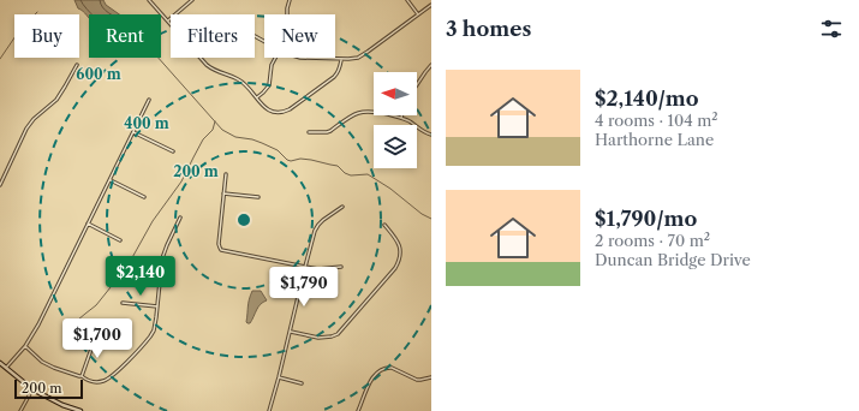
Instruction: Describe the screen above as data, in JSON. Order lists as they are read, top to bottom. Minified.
{"scale_bar":"200 m","north":"left","page":{"heading":"3 homes","chip":["Buy","Rent","Filters","New"],"list":[{"name":"$2,140/mo","note":"4 rooms · 104 m² · Harthorne Lane"},{"name":"$1,790/mo","note":"2 rooms · 70 m² · Duncan Bridge Drive"}],"price":["$2,140","$1,790","$1,700"],"scale":"200 m"},"rings":["600 m","400 m","200 m"]}
